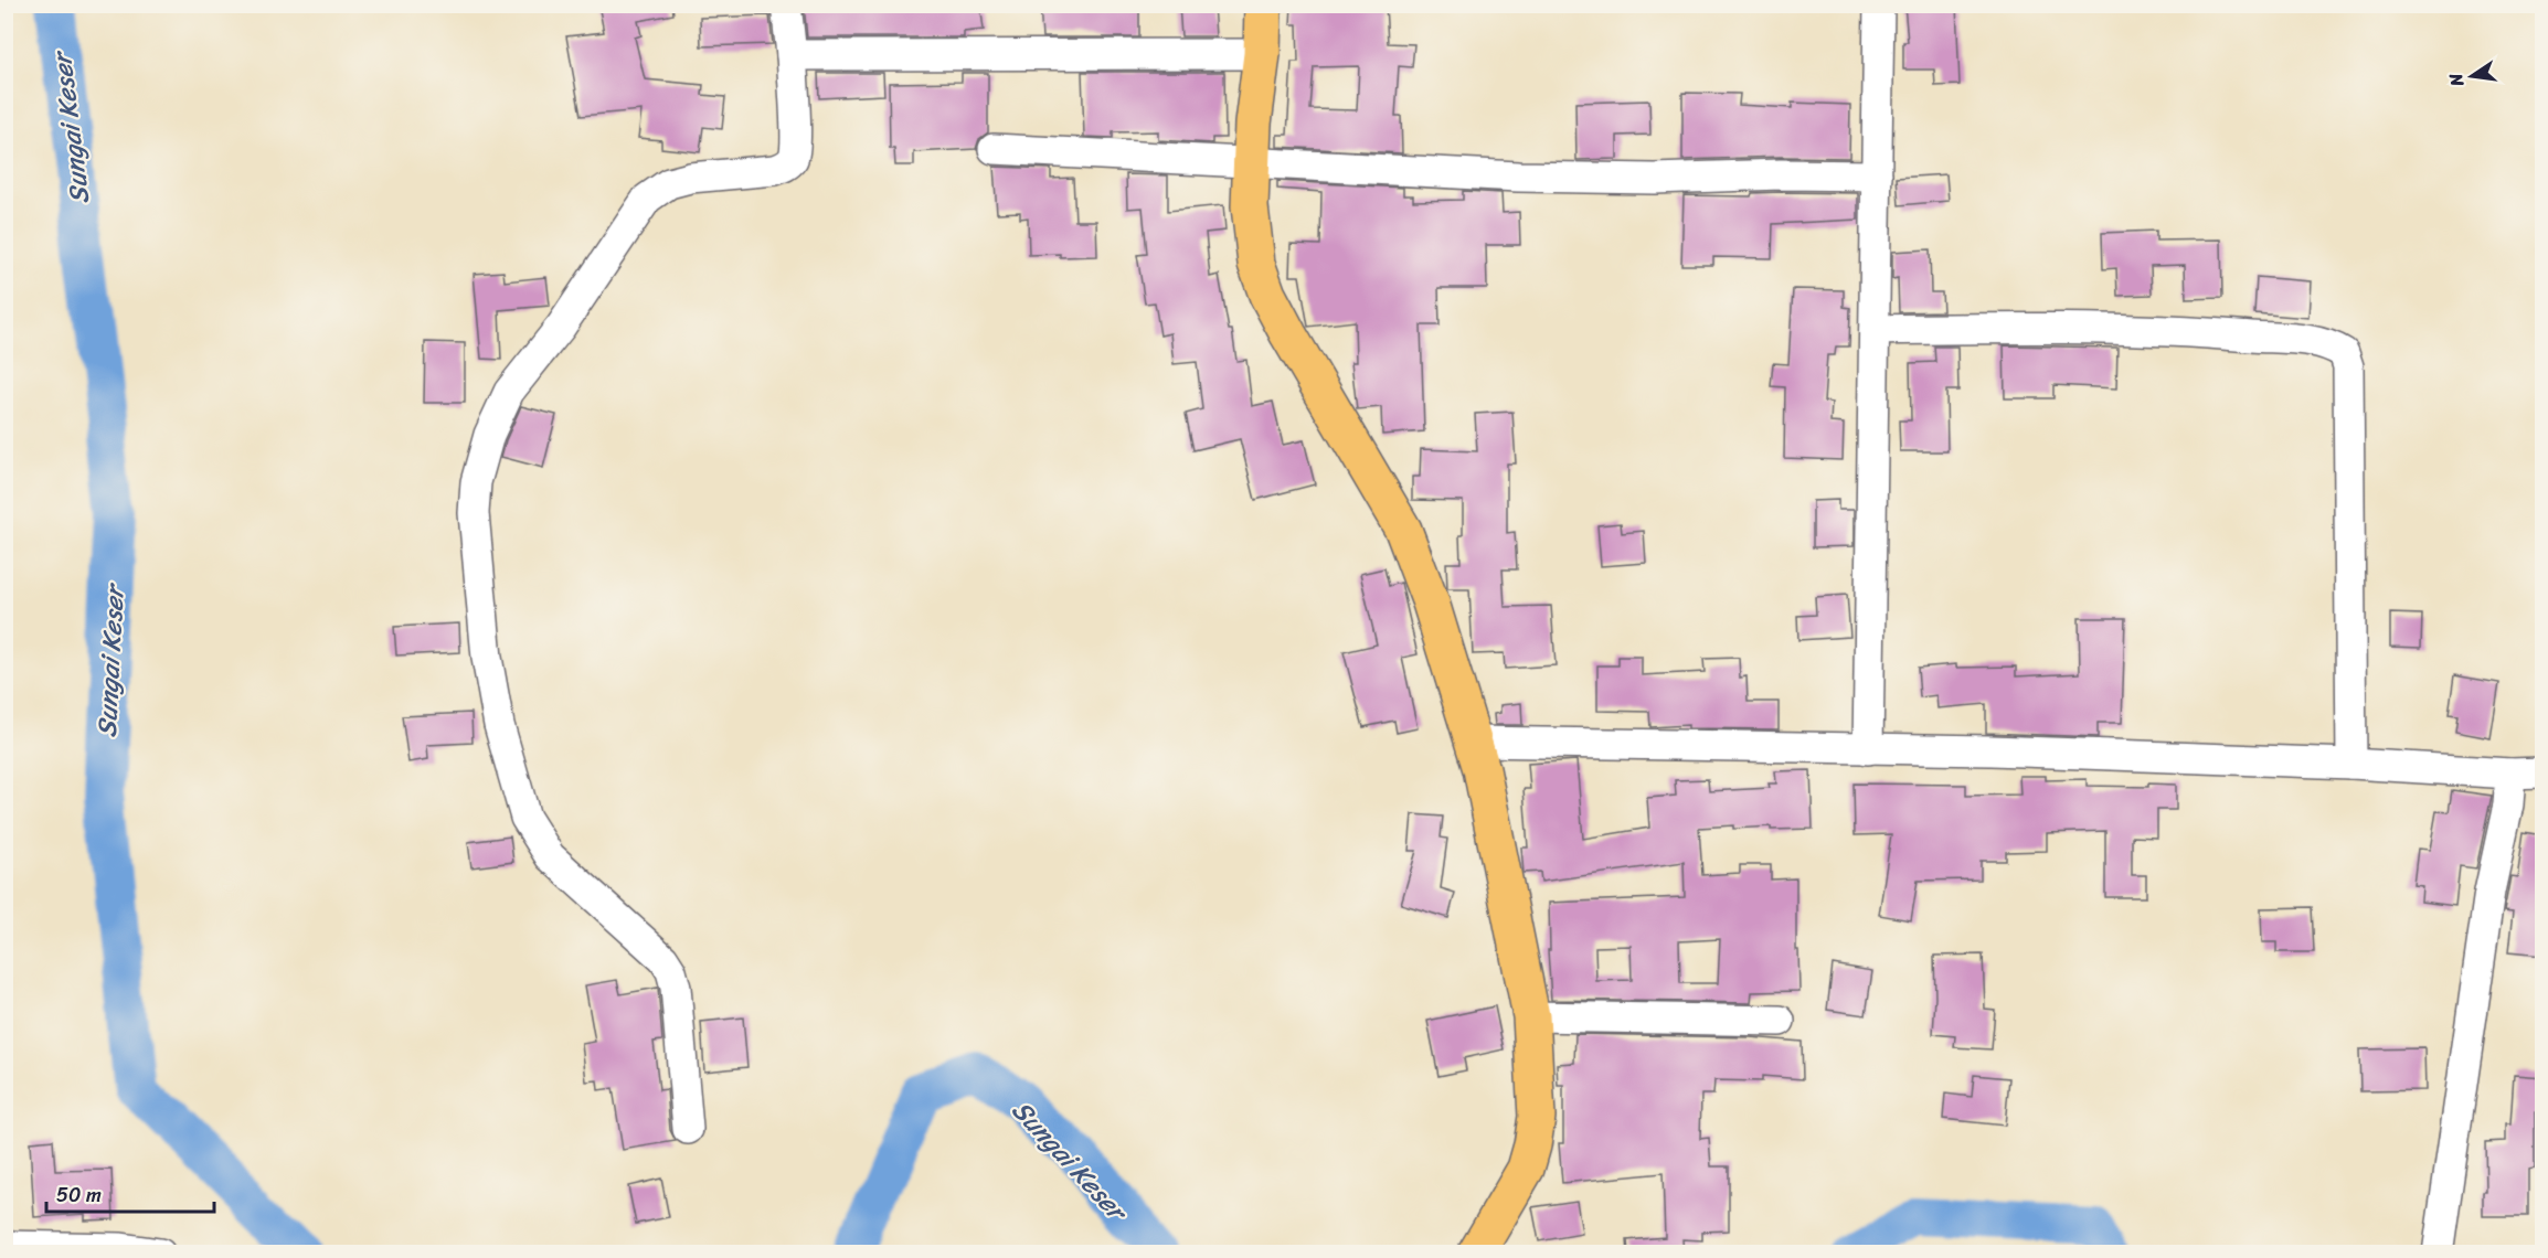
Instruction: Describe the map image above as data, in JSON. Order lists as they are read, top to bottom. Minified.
{"water":["Sungai Keser"],"scale_bar":"50 m","north":"left"}
